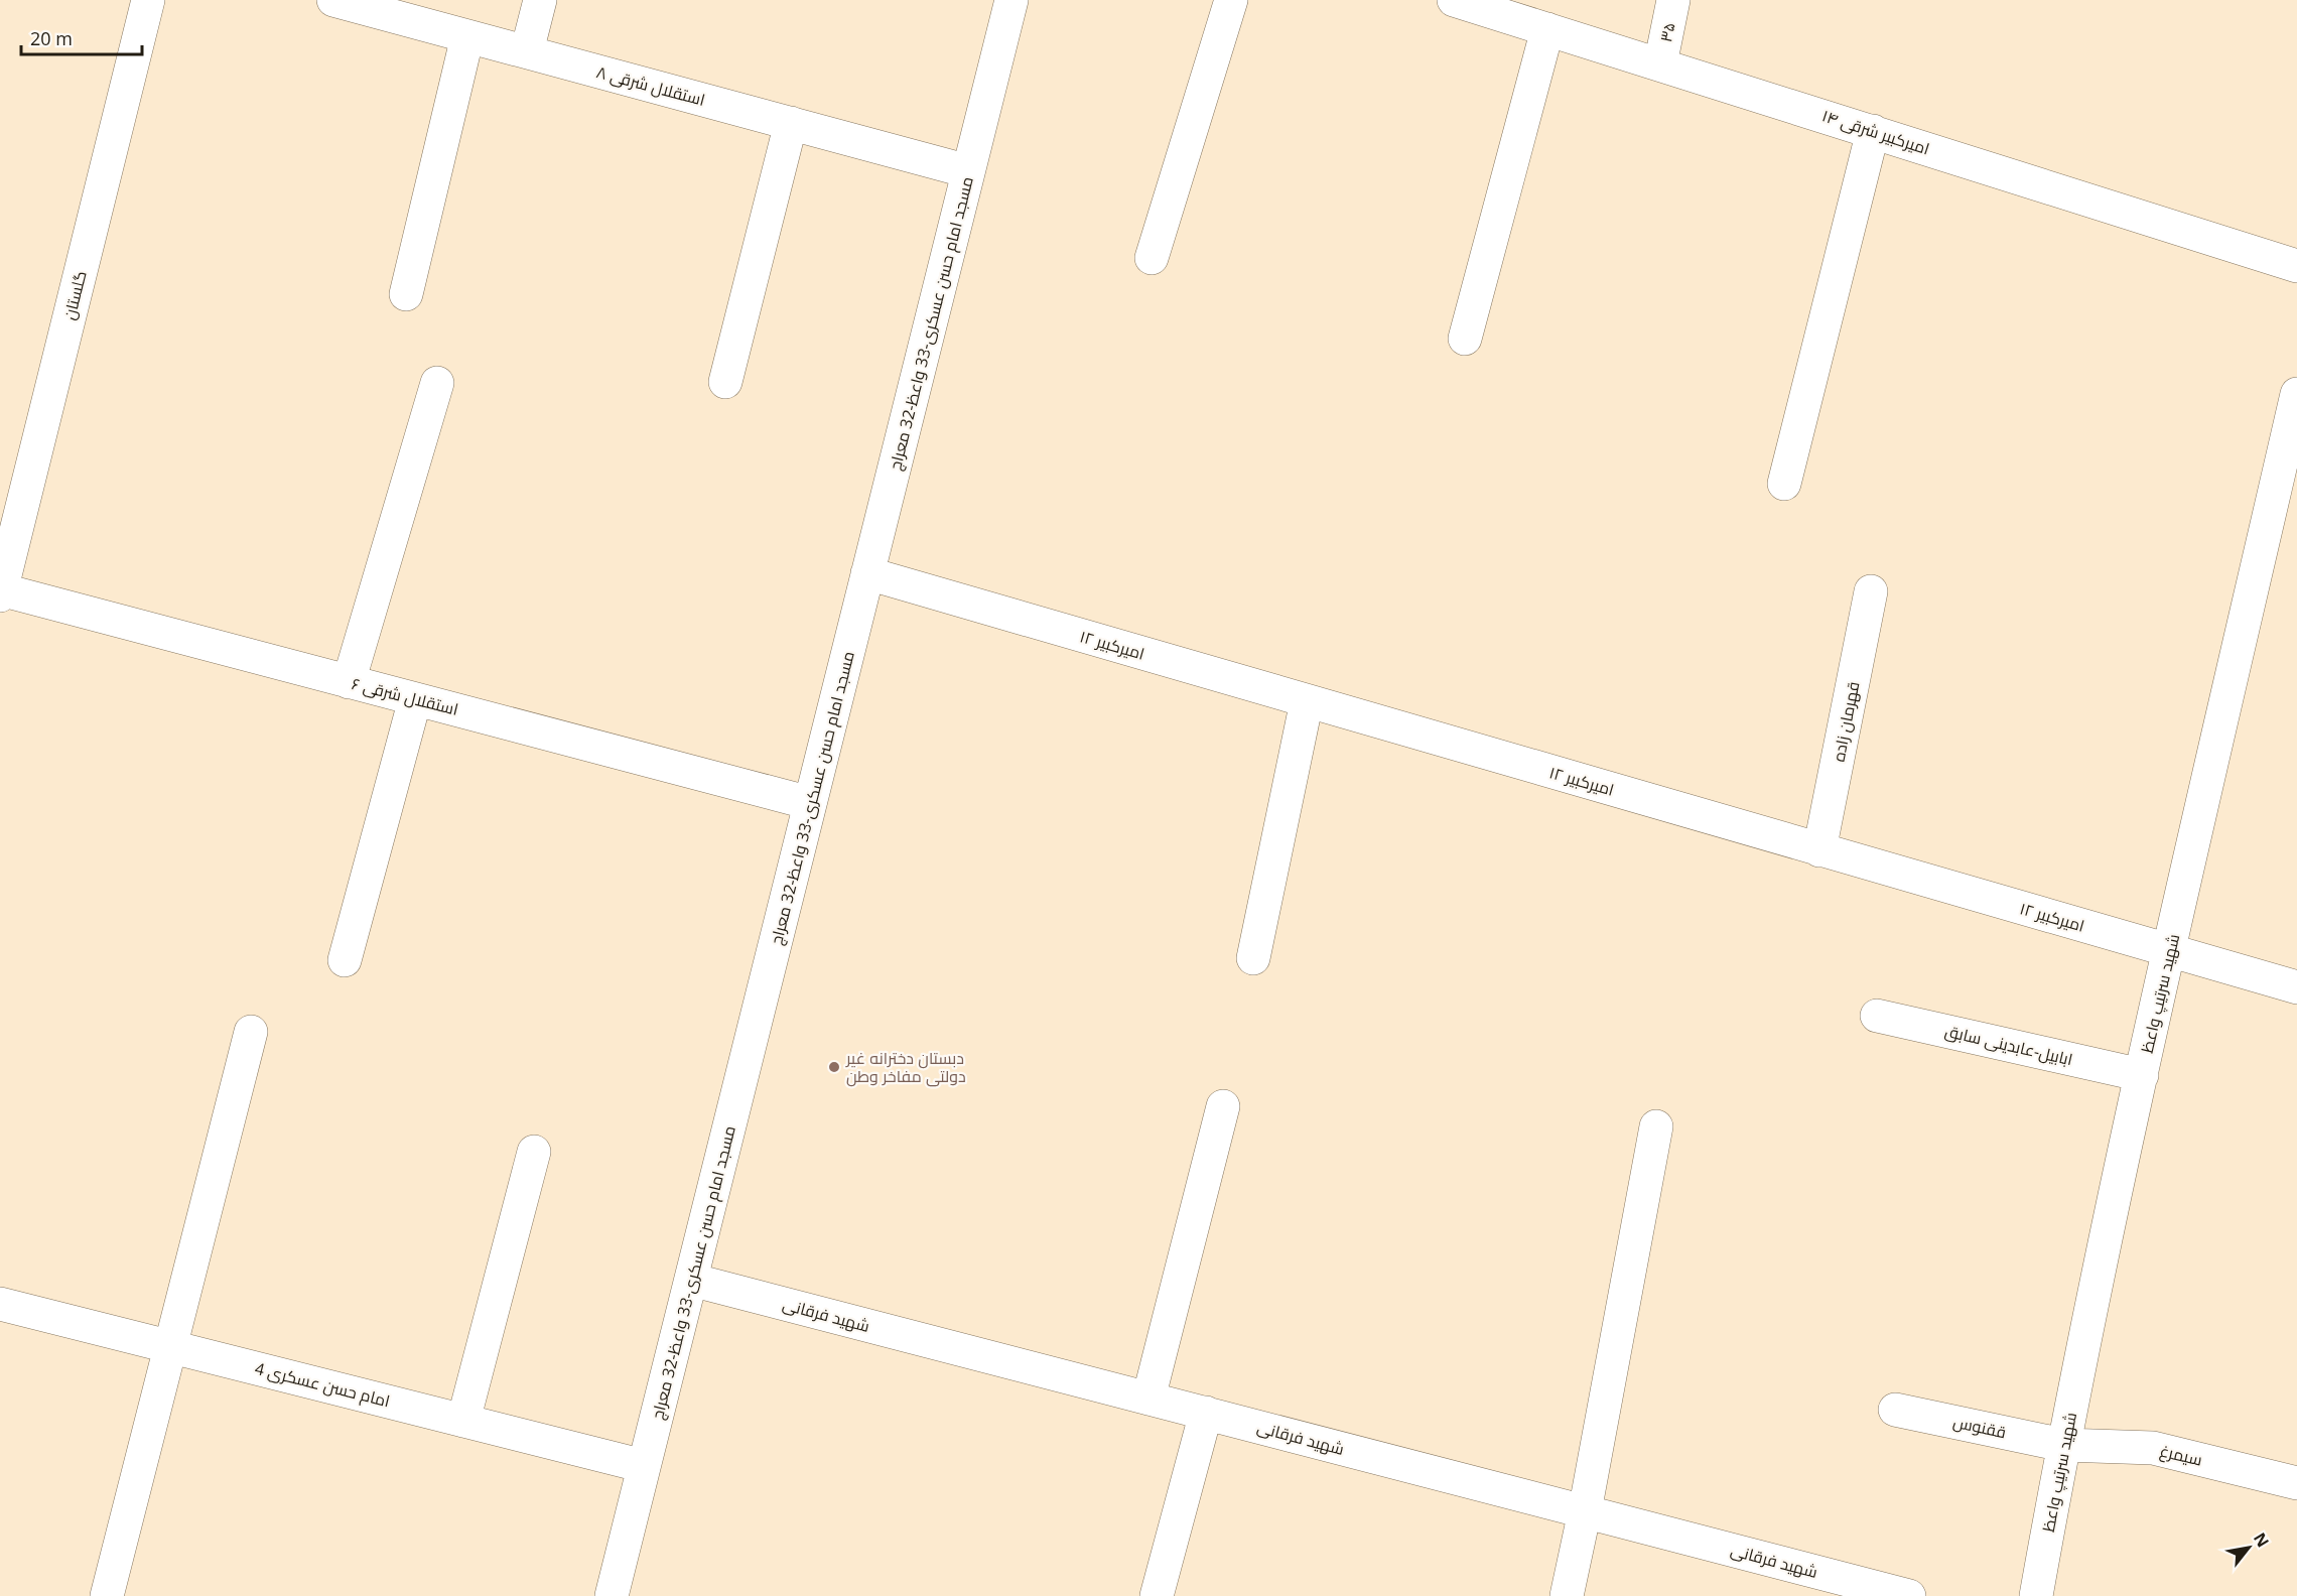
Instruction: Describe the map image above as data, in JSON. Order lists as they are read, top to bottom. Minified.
{"streets":{"street":["۳۵","استقلال شرقی ۸","۱۴ امیرکبیر شرقی","گلستان","مسجد امام حسن عسکری-33 واعظ-32 معراج","امیرکبیر ۱۲","استقلال شرقی ۶","قهرمان زاده","شهید سرتیپ واعظ","ابابیل-عابدینی سابق","شهید فرقانی","امام حسن عسکری 4","ققنوس","سیمرغ"]},"crossings":[["۳۵","۱۴ امیرکبیر شرقی"],["استقلال شرقی ۸","مسجد امام حسن عسکری-33 واعظ-32 معراج"],["گلستان","استقلال شرقی ۶"],["مسجد امام حسن عسکری-33 واعظ-32 معراج","امیرکبیر ۱۲"],["مسجد امام حسن عسکری-33 واعظ-32 معراج","استقلال شرقی ۶"],["مسجد امام حسن عسکری-33 واعظ-32 معراج","شهید فرقانی"],["مسجد امام حسن عسکری-33 واعظ-32 معراج","امام حسن عسکری 4"],["امیرکبیر ۱۲","قهرمان زاده"],["امیرکبیر ۱۲","شهید سرتیپ واعظ"],["شهید سرتیپ واعظ","ابابیل-عابدینی سابق"],["شهید سرتیپ واعظ","ققنوس"],["شهید سرتیپ واعظ","سیمرغ"],["ققنوس","سیمرغ"]],"places":["دبستان دخترانه غیر دولتی مفاخر وطن"],"scale_bar":"20 m","north":"top right"}
